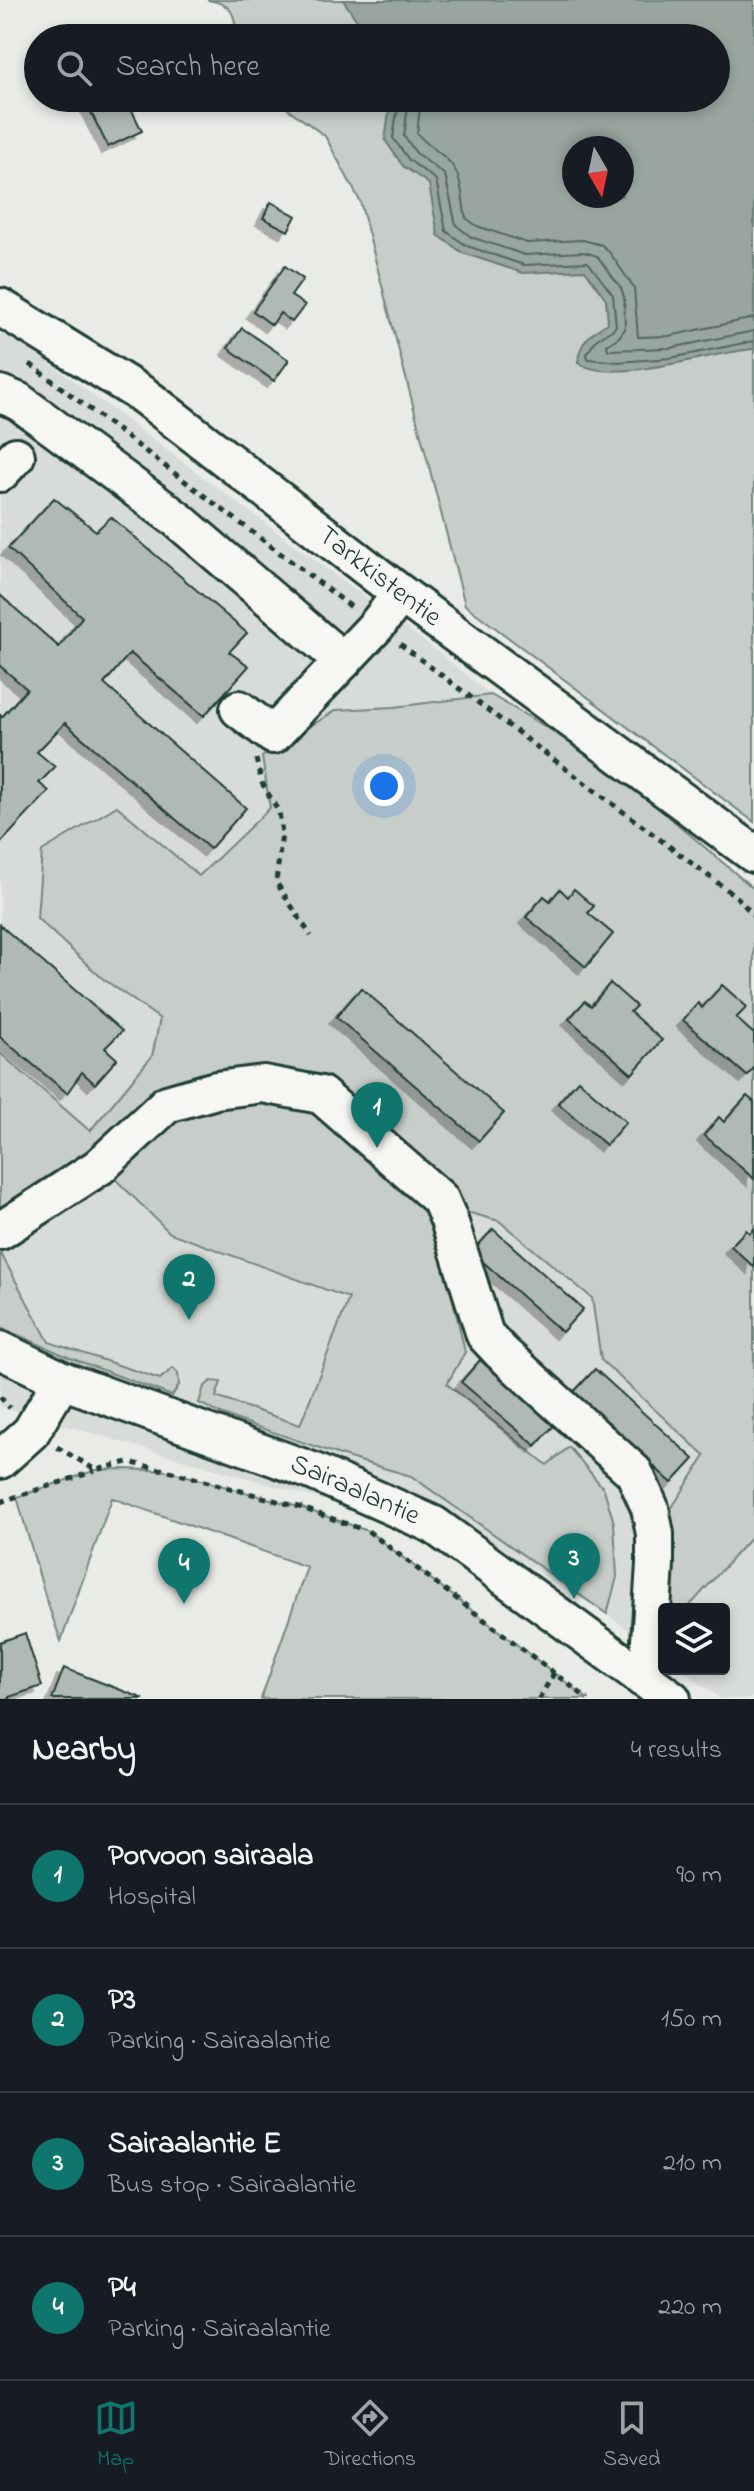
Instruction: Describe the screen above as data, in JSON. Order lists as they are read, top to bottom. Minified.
{"streets":{"street":["Tarkkistentie","Sairaalantie"]},"north":"bottom","page":{"search":"Search here","pins":["1","2","3","4"],"heading":["Nearby","4 results"],"list":[{"mark":"1","name":"Porvoon sairaala","note":"Hospital","value":"90 m"},{"mark":"2","name":"P3","note":"Parking · Sairaalantie","value":"150 m"},{"mark":"3","name":"Sairaalantie E","note":"Bus stop · Sairaalantie","value":"210 m"},{"mark":"4","name":"P4","note":"Parking · Sairaalantie","value":"220 m"}],"nav":["Map","Directions","Saved"]}}
